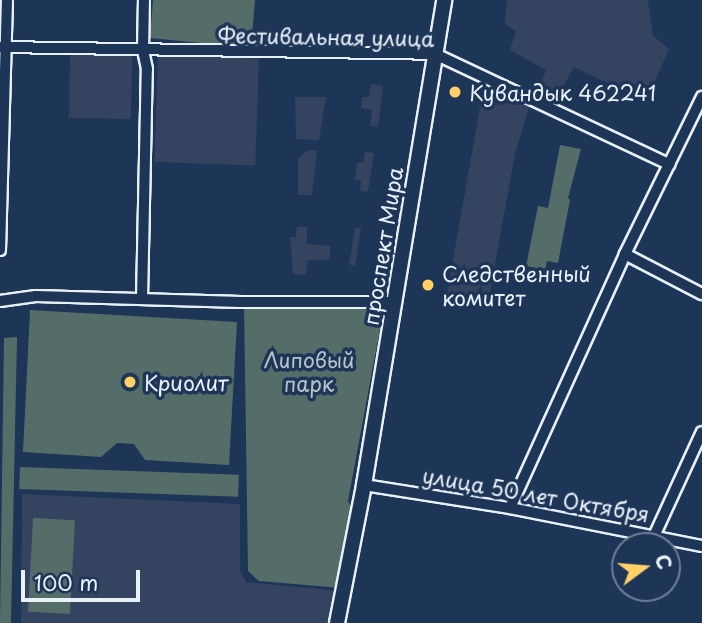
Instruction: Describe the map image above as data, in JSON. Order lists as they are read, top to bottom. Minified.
{"streets":{"main road":["проспект Мира"],"street":["Фестивальная улица","улица 50 лет Октября"]},"crossings":[["Фестивальная улица","проспект Мира"],["проспект Мира","улица 50 лет Октября"]],"parks":["Липовый парк"],"places":["Кувандык 462241","Следственный комитет","Криолит"],"scale_bar":"100 m","north":"right"}
